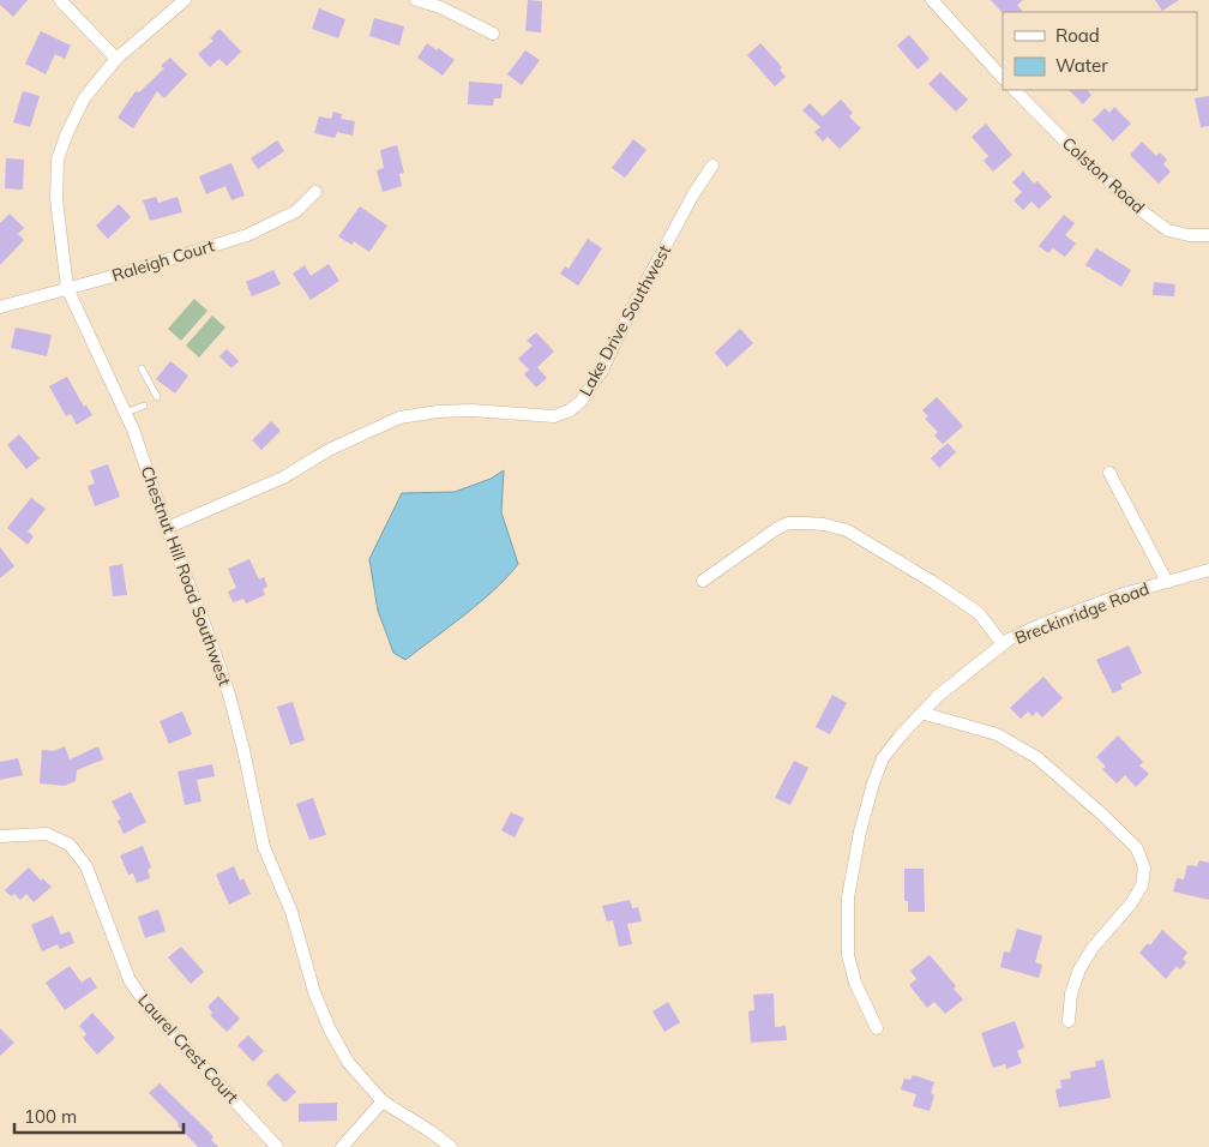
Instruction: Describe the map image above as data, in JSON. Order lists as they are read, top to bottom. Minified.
{"streets":{"street":["Colston Road","Raleigh Court","Lake Drive Southwest","Chestnut Hill Road Southwest","Breckinridge Road","Laurel Crest Court"]},"crossings":[["Raleigh Court","Chestnut Hill Road Southwest"],["Lake Drive Southwest","Chestnut Hill Road Southwest"]],"legend":["Road","Water"],"scale_bar":"100 m"}
